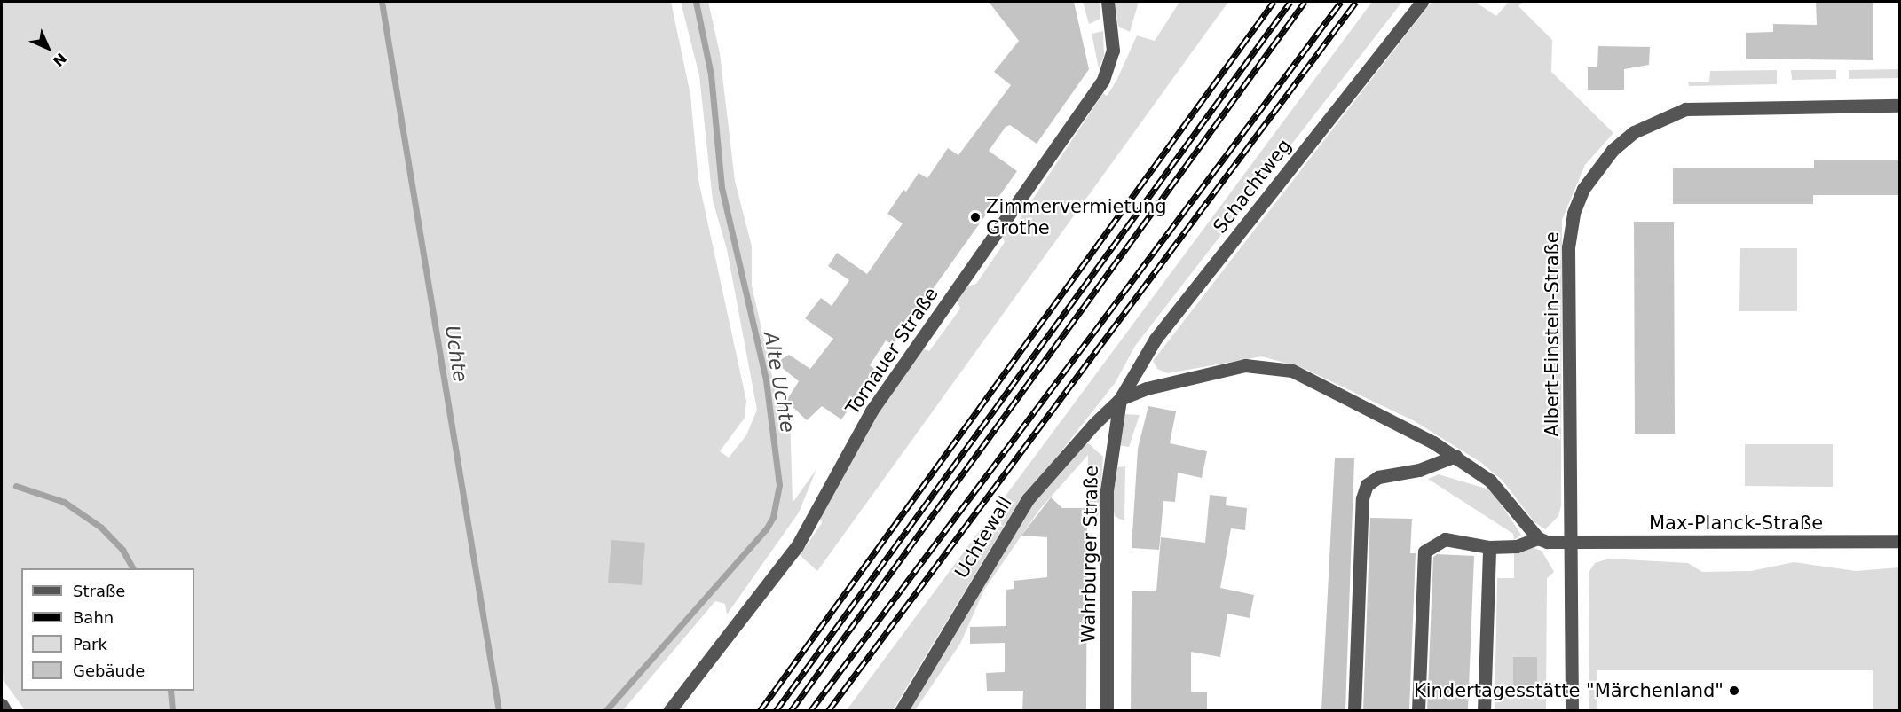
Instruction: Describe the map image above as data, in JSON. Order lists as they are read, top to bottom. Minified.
{"streets":{"street":["Schachtweg","Albert-Einstein-Straße","Tornauer Straße","Max-Planck-Straße","Uchtewall","Wahrburger Straße"]},"crossings":[["Schachtweg","Uchtewall"],["Schachtweg","Wahrburger Straße"],["Albert-Einstein-Straße","Max-Planck-Straße"],["Uchtewall","Wahrburger Straße"]],"water":["Uchte","Alte Uchte"],"places":["Zimmervermietung Grothe","Kindertagesstätte \"Märchenland\""],"legend":["Straße","Bahn","Park","Gebäude"],"north":"bottom right"}
